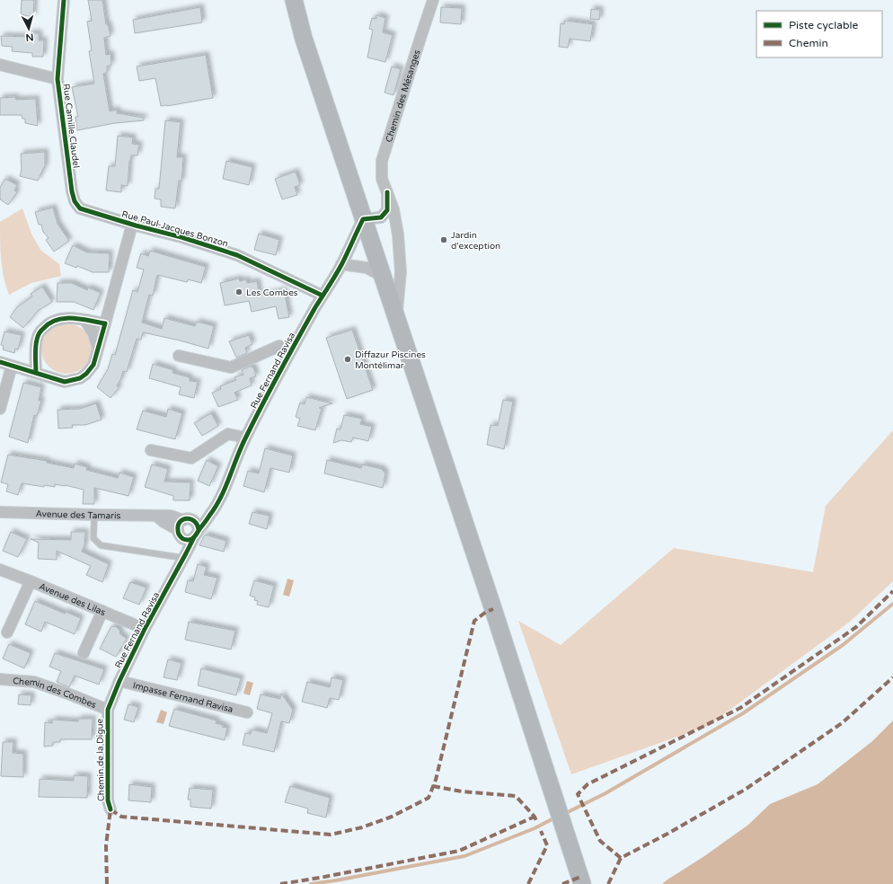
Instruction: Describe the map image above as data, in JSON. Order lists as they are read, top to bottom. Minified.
{"streets":{"street":["Chemin des Mésanges","Rue Camille Claudel","Rue Paul-Jacques Bonzon","Rue Fernand Ravisa","Avenue des Tamaris","Avenue des Lilas","Chemin des Combes","Impasse Fernand Ravisa","Chemin de la Digue"]},"crossings":[["Chemin des Mésanges","Rue Fernand Ravisa"],["Rue Camille Claudel","Rue Paul-Jacques Bonzon"],["Rue Paul-Jacques Bonzon","Rue Fernand Ravisa"],["Rue Fernand Ravisa","Avenue des Lilas"],["Rue Fernand Ravisa","Chemin des Combes"],["Rue Fernand Ravisa","Impasse Fernand Ravisa"],["Rue Fernand Ravisa","Chemin de la Digue"],["Chemin des Combes","Chemin de la Digue"]],"places":["Jardin d'exception","Les Combes","Diffazur Piscines Montélimar"],"legend":["Piste cyclable","Chemin"],"north":"bottom"}
